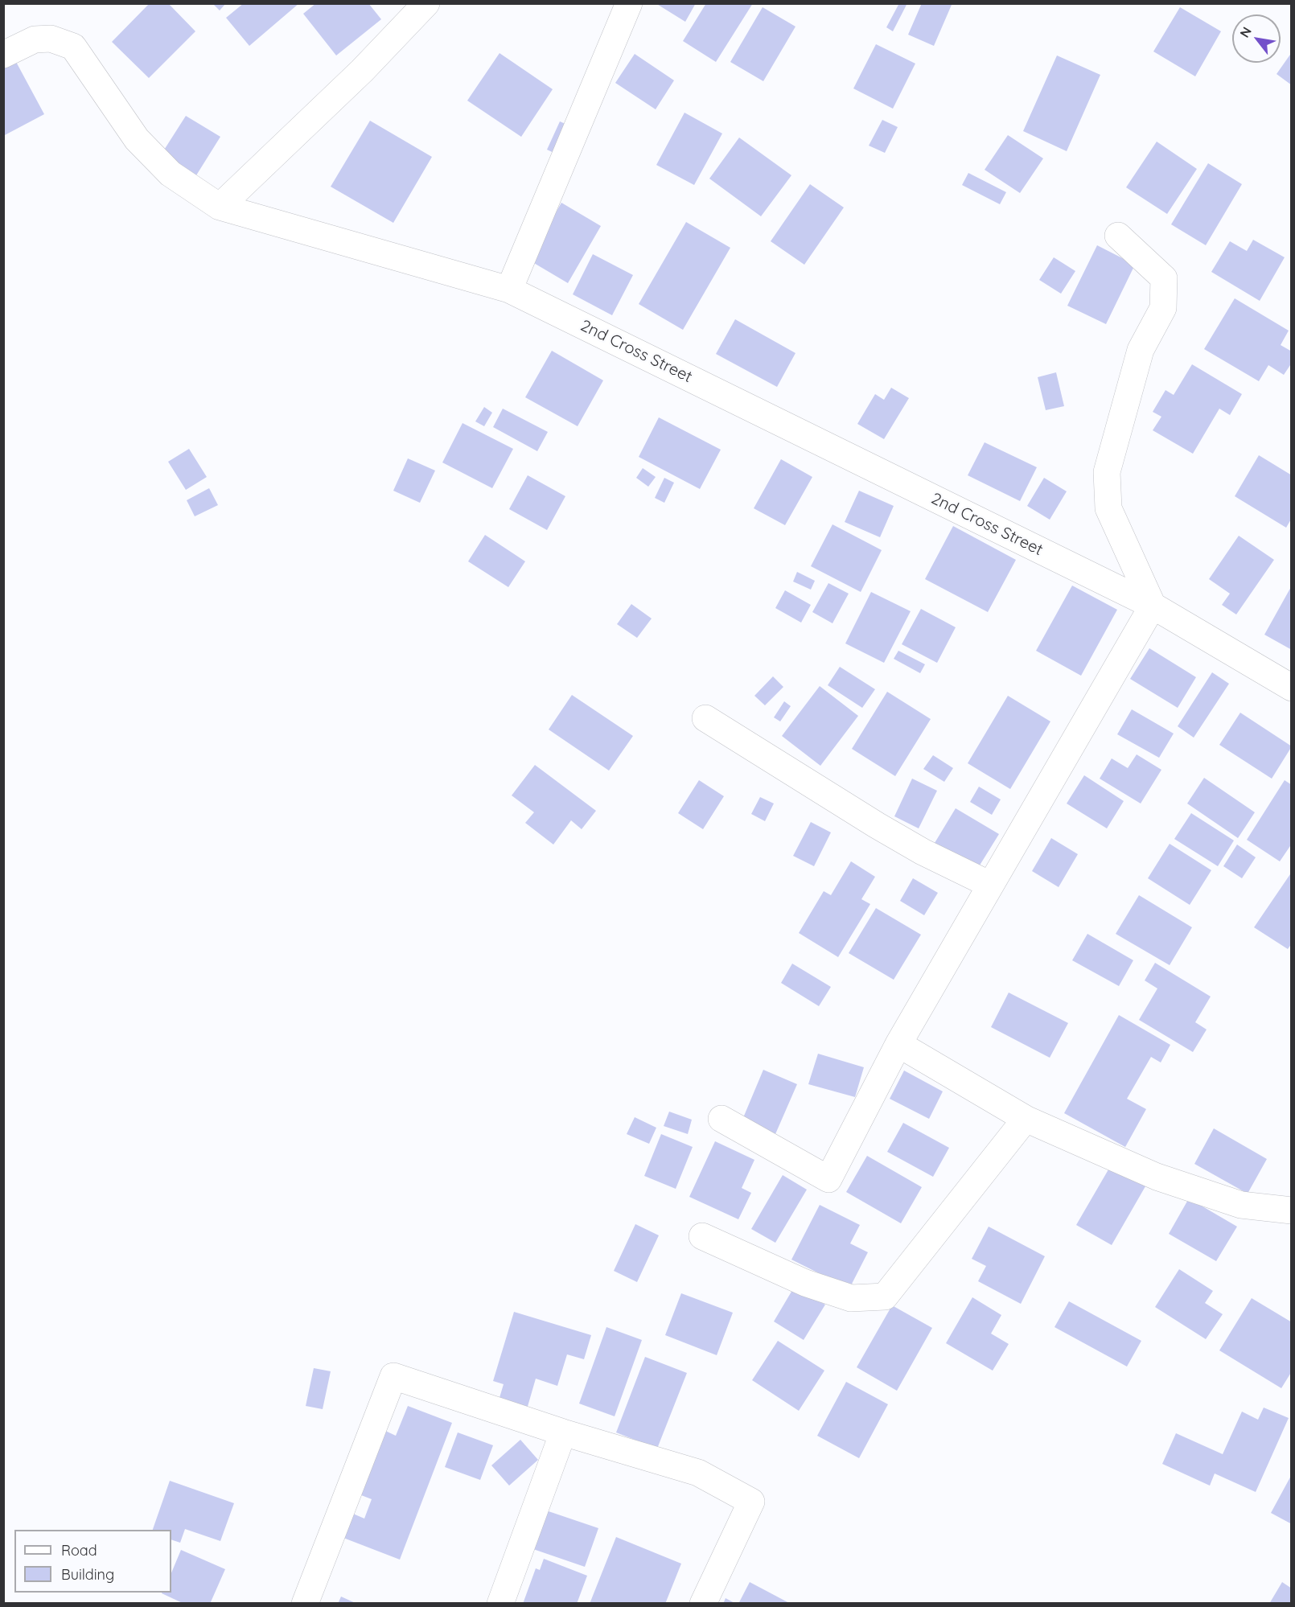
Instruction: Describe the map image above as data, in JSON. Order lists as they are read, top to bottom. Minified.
{"streets":{"street":["2nd Cross Street"]},"legend":["Road","Building"],"north":"top left"}
